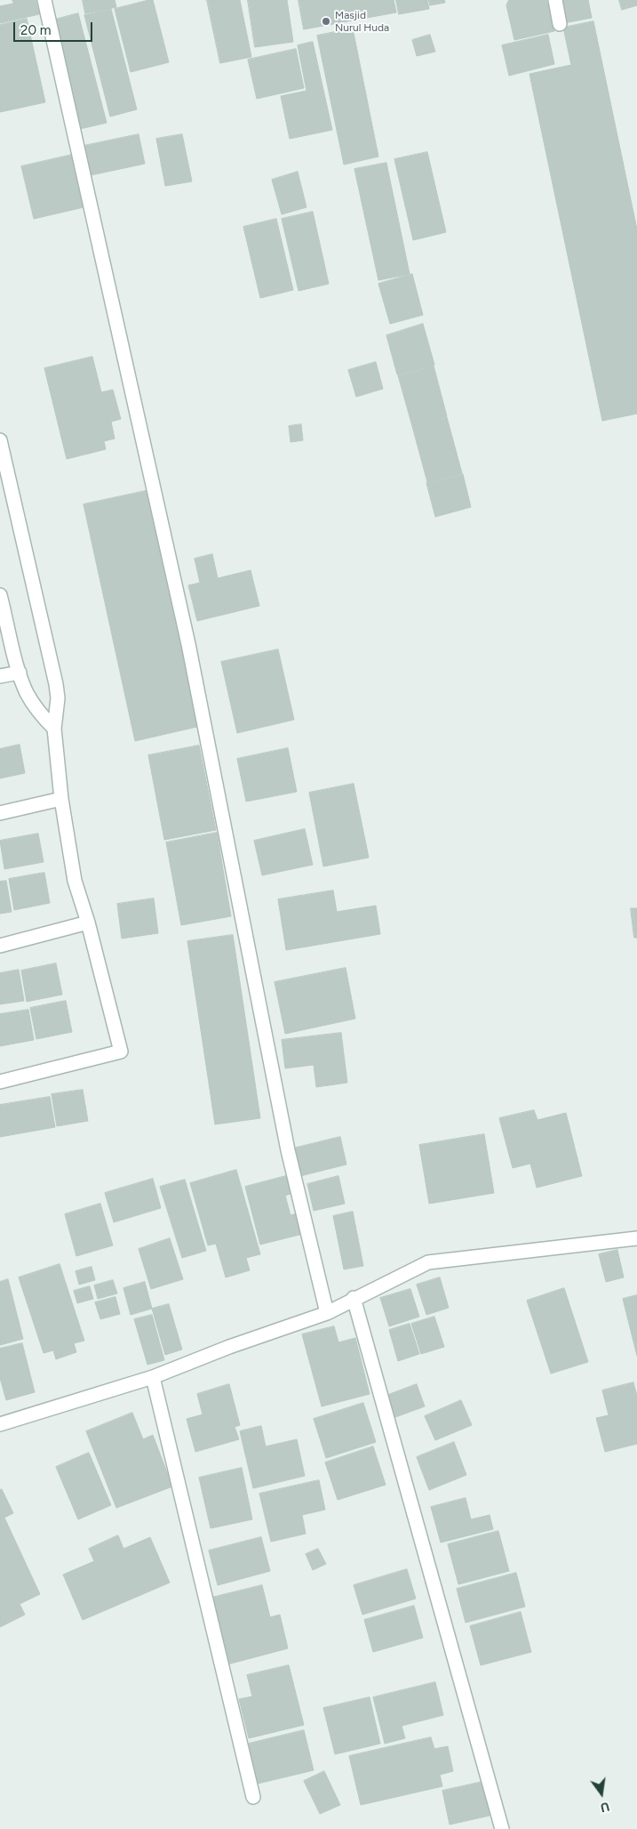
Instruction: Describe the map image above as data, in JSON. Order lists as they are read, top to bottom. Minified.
{"places":["Masjid Nurul Huda"],"scale_bar":"20 m","north":"bottom"}
